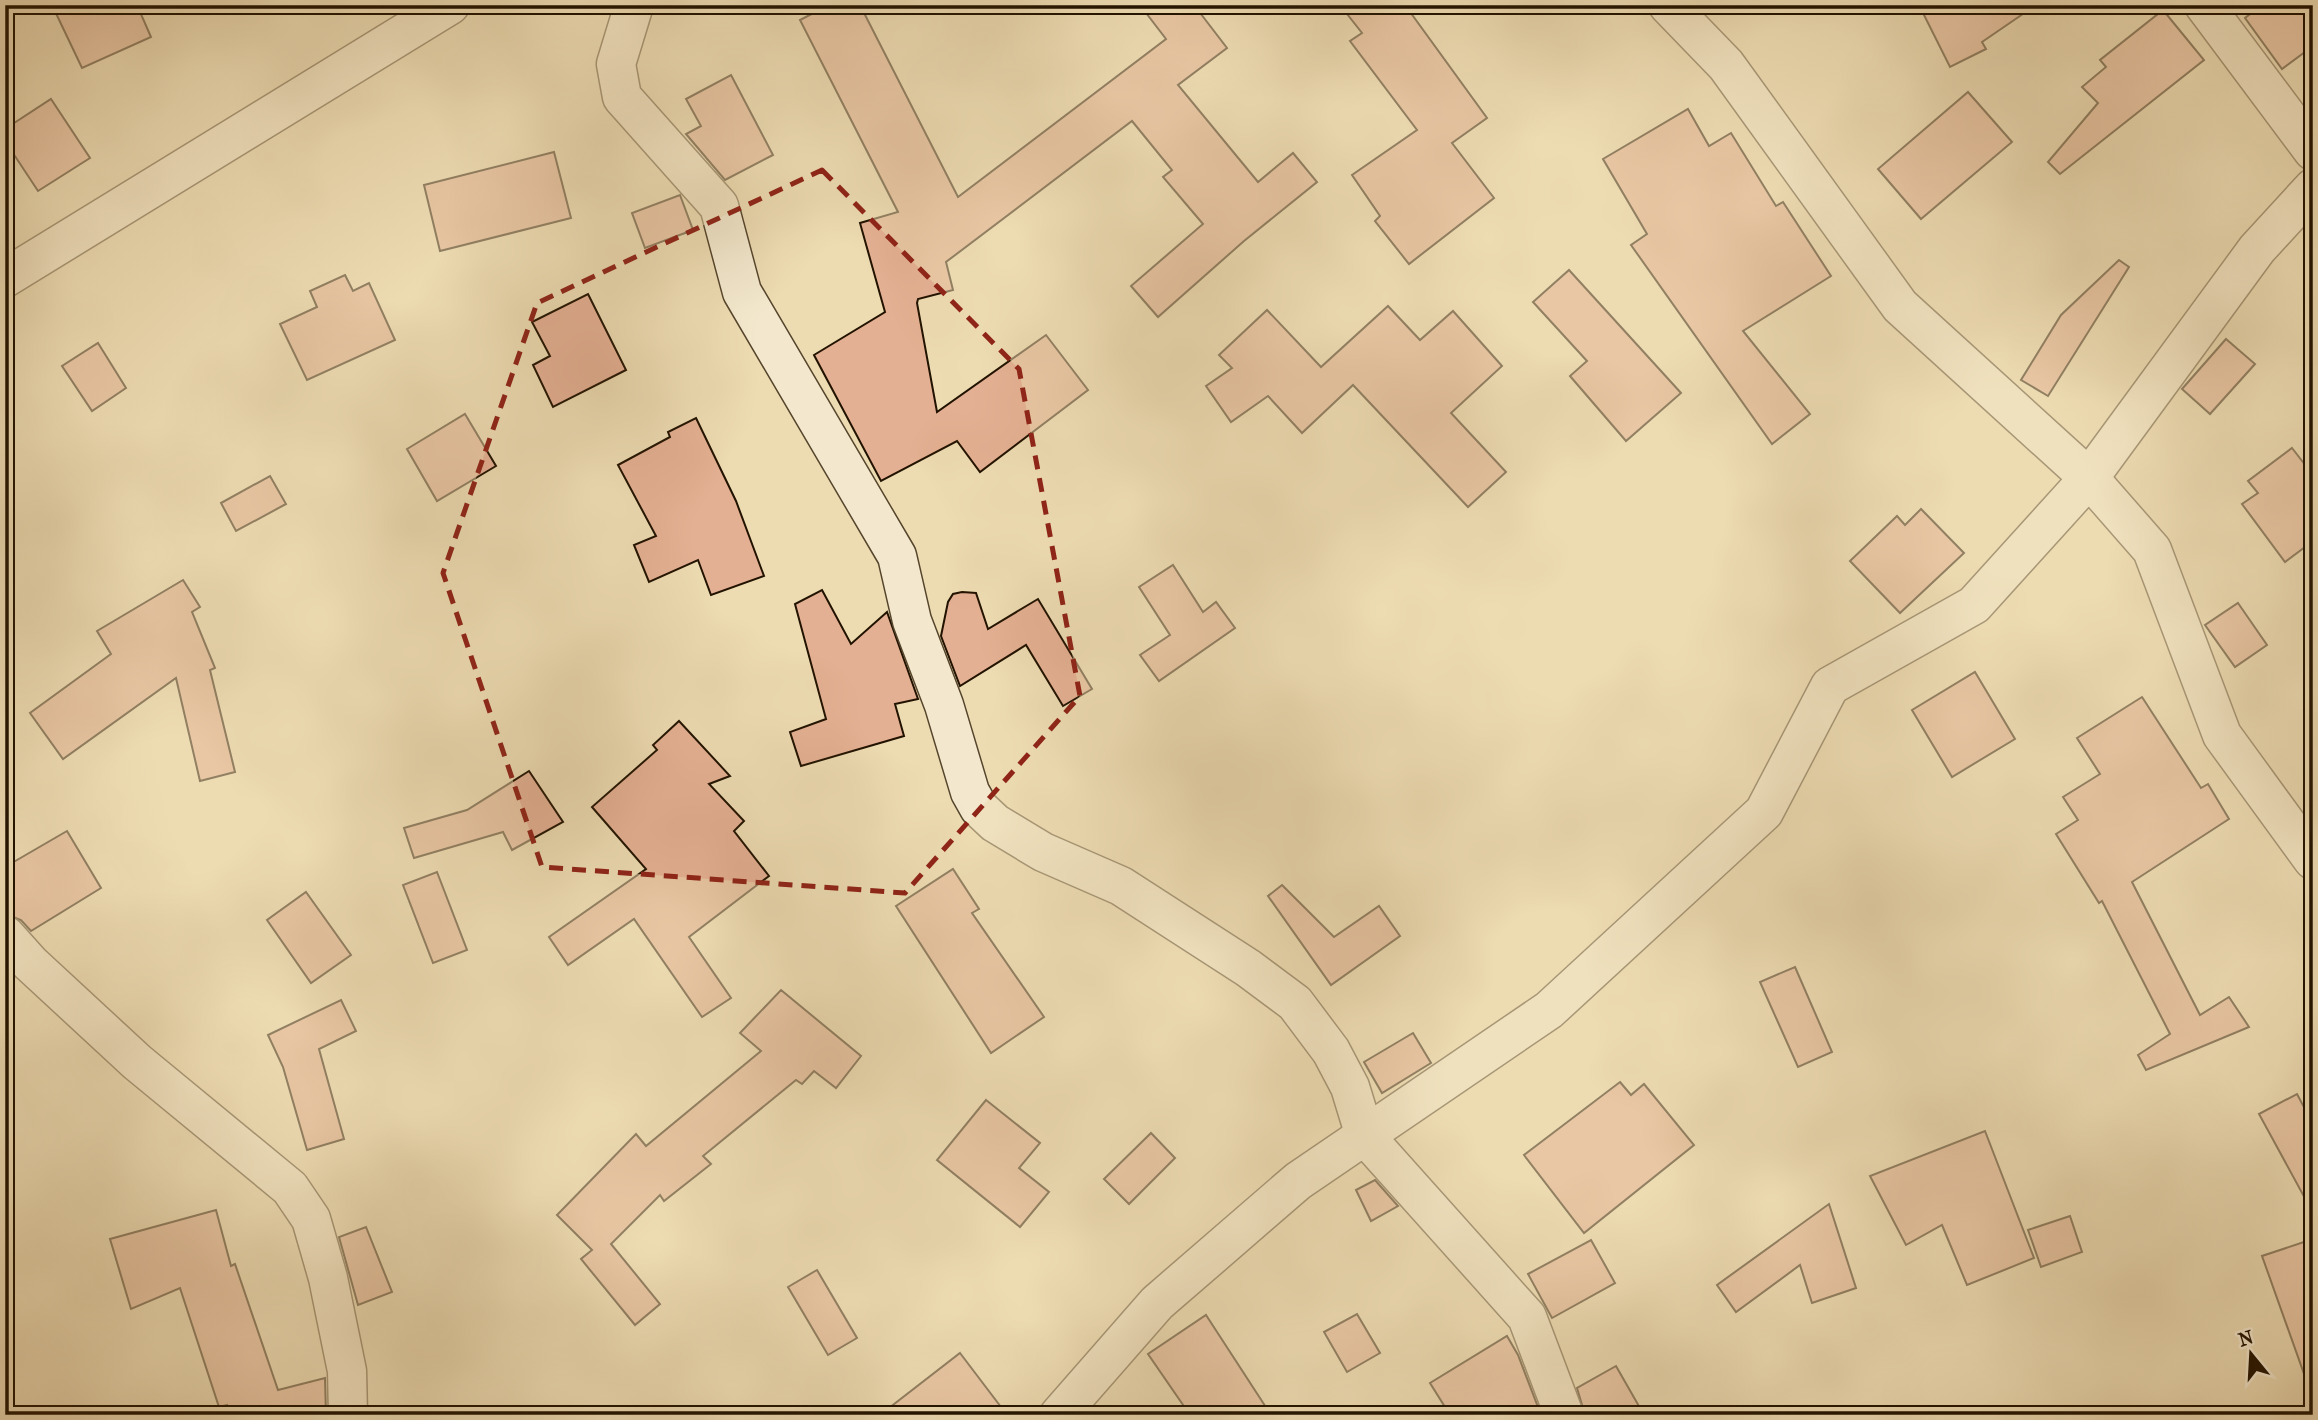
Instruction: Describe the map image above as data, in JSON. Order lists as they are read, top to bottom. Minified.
{"north":"top"}
